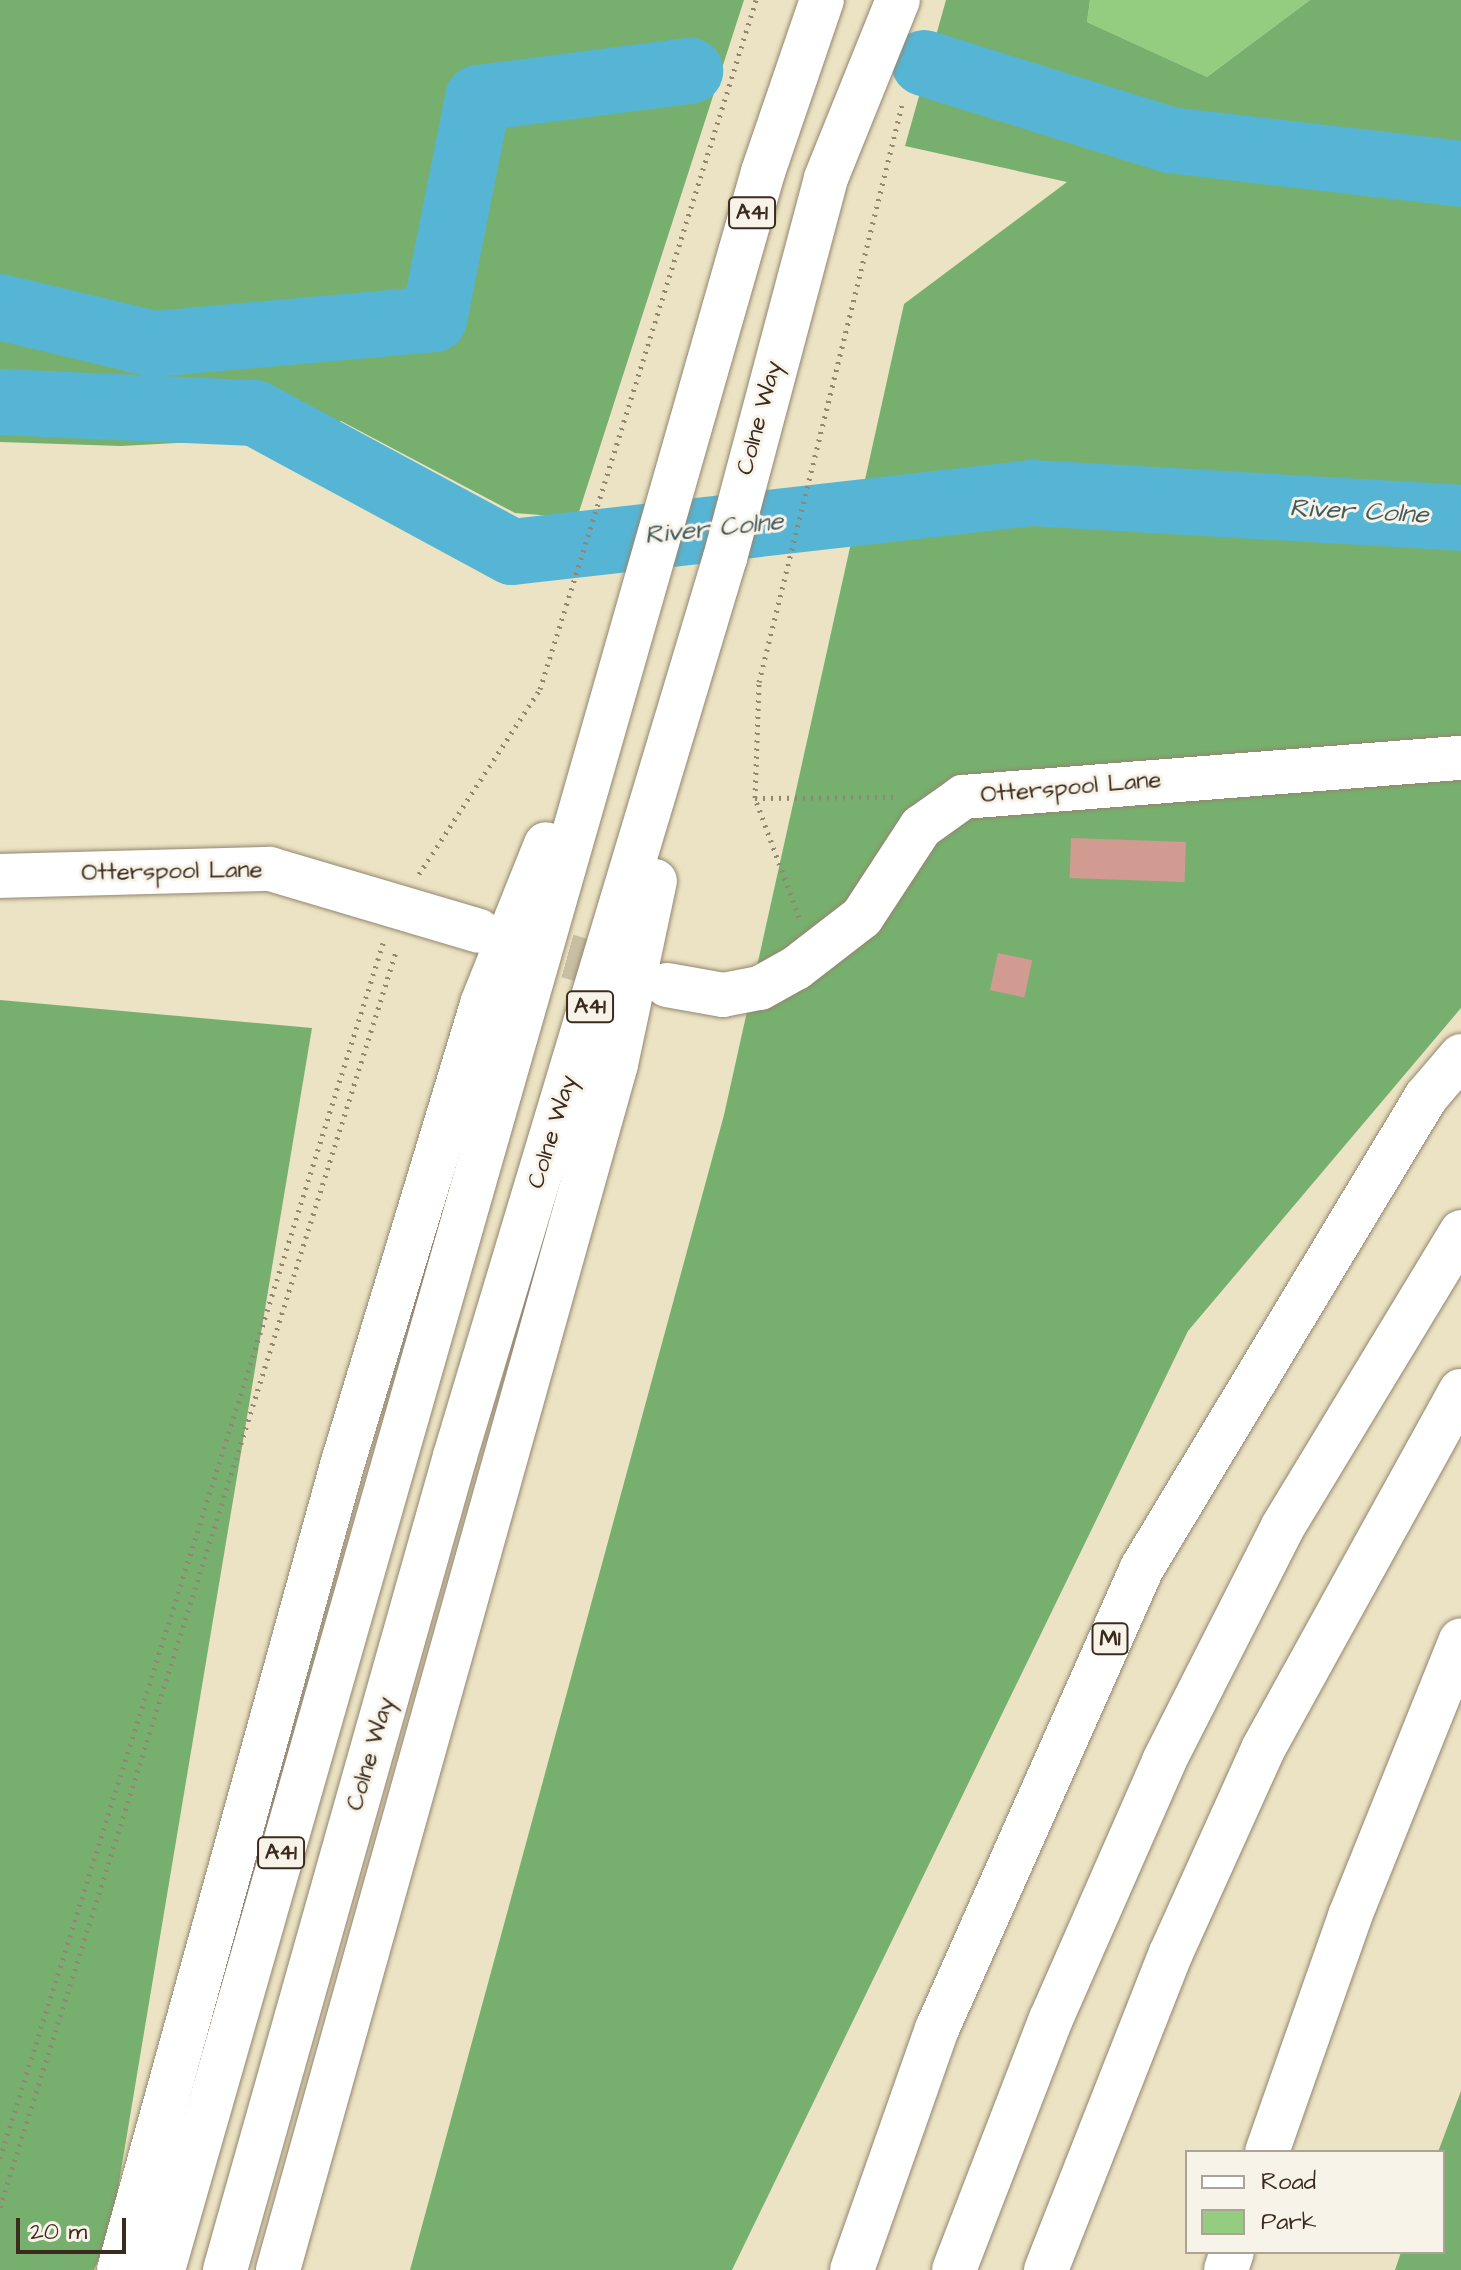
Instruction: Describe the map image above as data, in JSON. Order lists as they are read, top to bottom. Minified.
{"streets":{"main road":["A41","Colne Way","Otterspool Lane","M1"]},"water":["River Colne"],"legend":["Road","Park"],"scale_bar":"20 m"}
